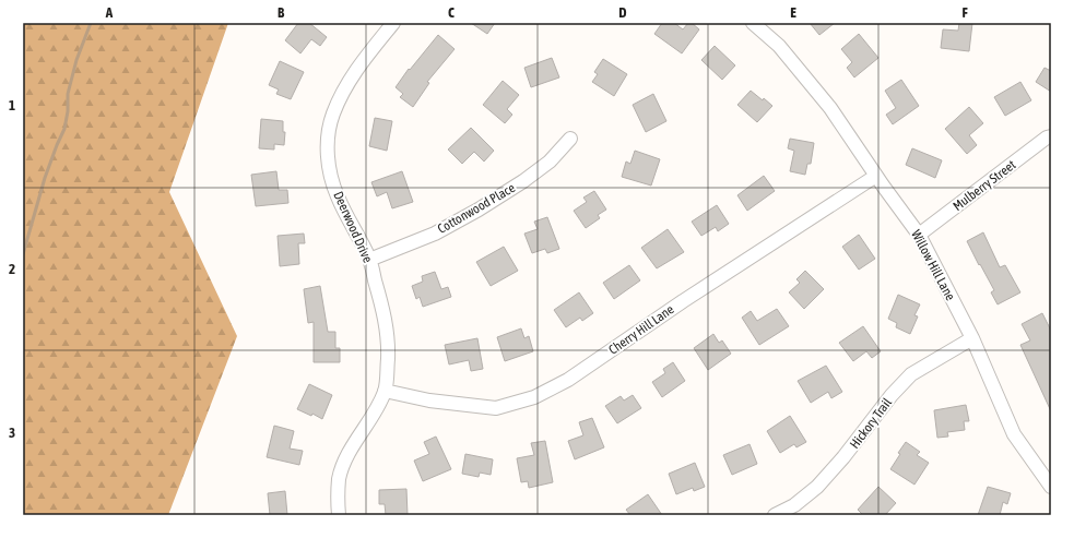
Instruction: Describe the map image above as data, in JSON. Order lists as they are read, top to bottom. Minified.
{"streets":{"street":["Mulberry Street","Cottonwood Place","Deerwood Drive","Willow Hill Lane","Cherry Hill Lane","Hickory Trail"]},"crossings":[["Mulberry Street","Willow Hill Lane"],["Cottonwood Place","Deerwood Drive"],["Deerwood Drive","Cherry Hill Lane"],["Willow Hill Lane","Cherry Hill Lane"],["Willow Hill Lane","Hickory Trail"]],"grid":{"columns":["A","B","C","D","E","F"],"rows":["1","2","3"]}}
